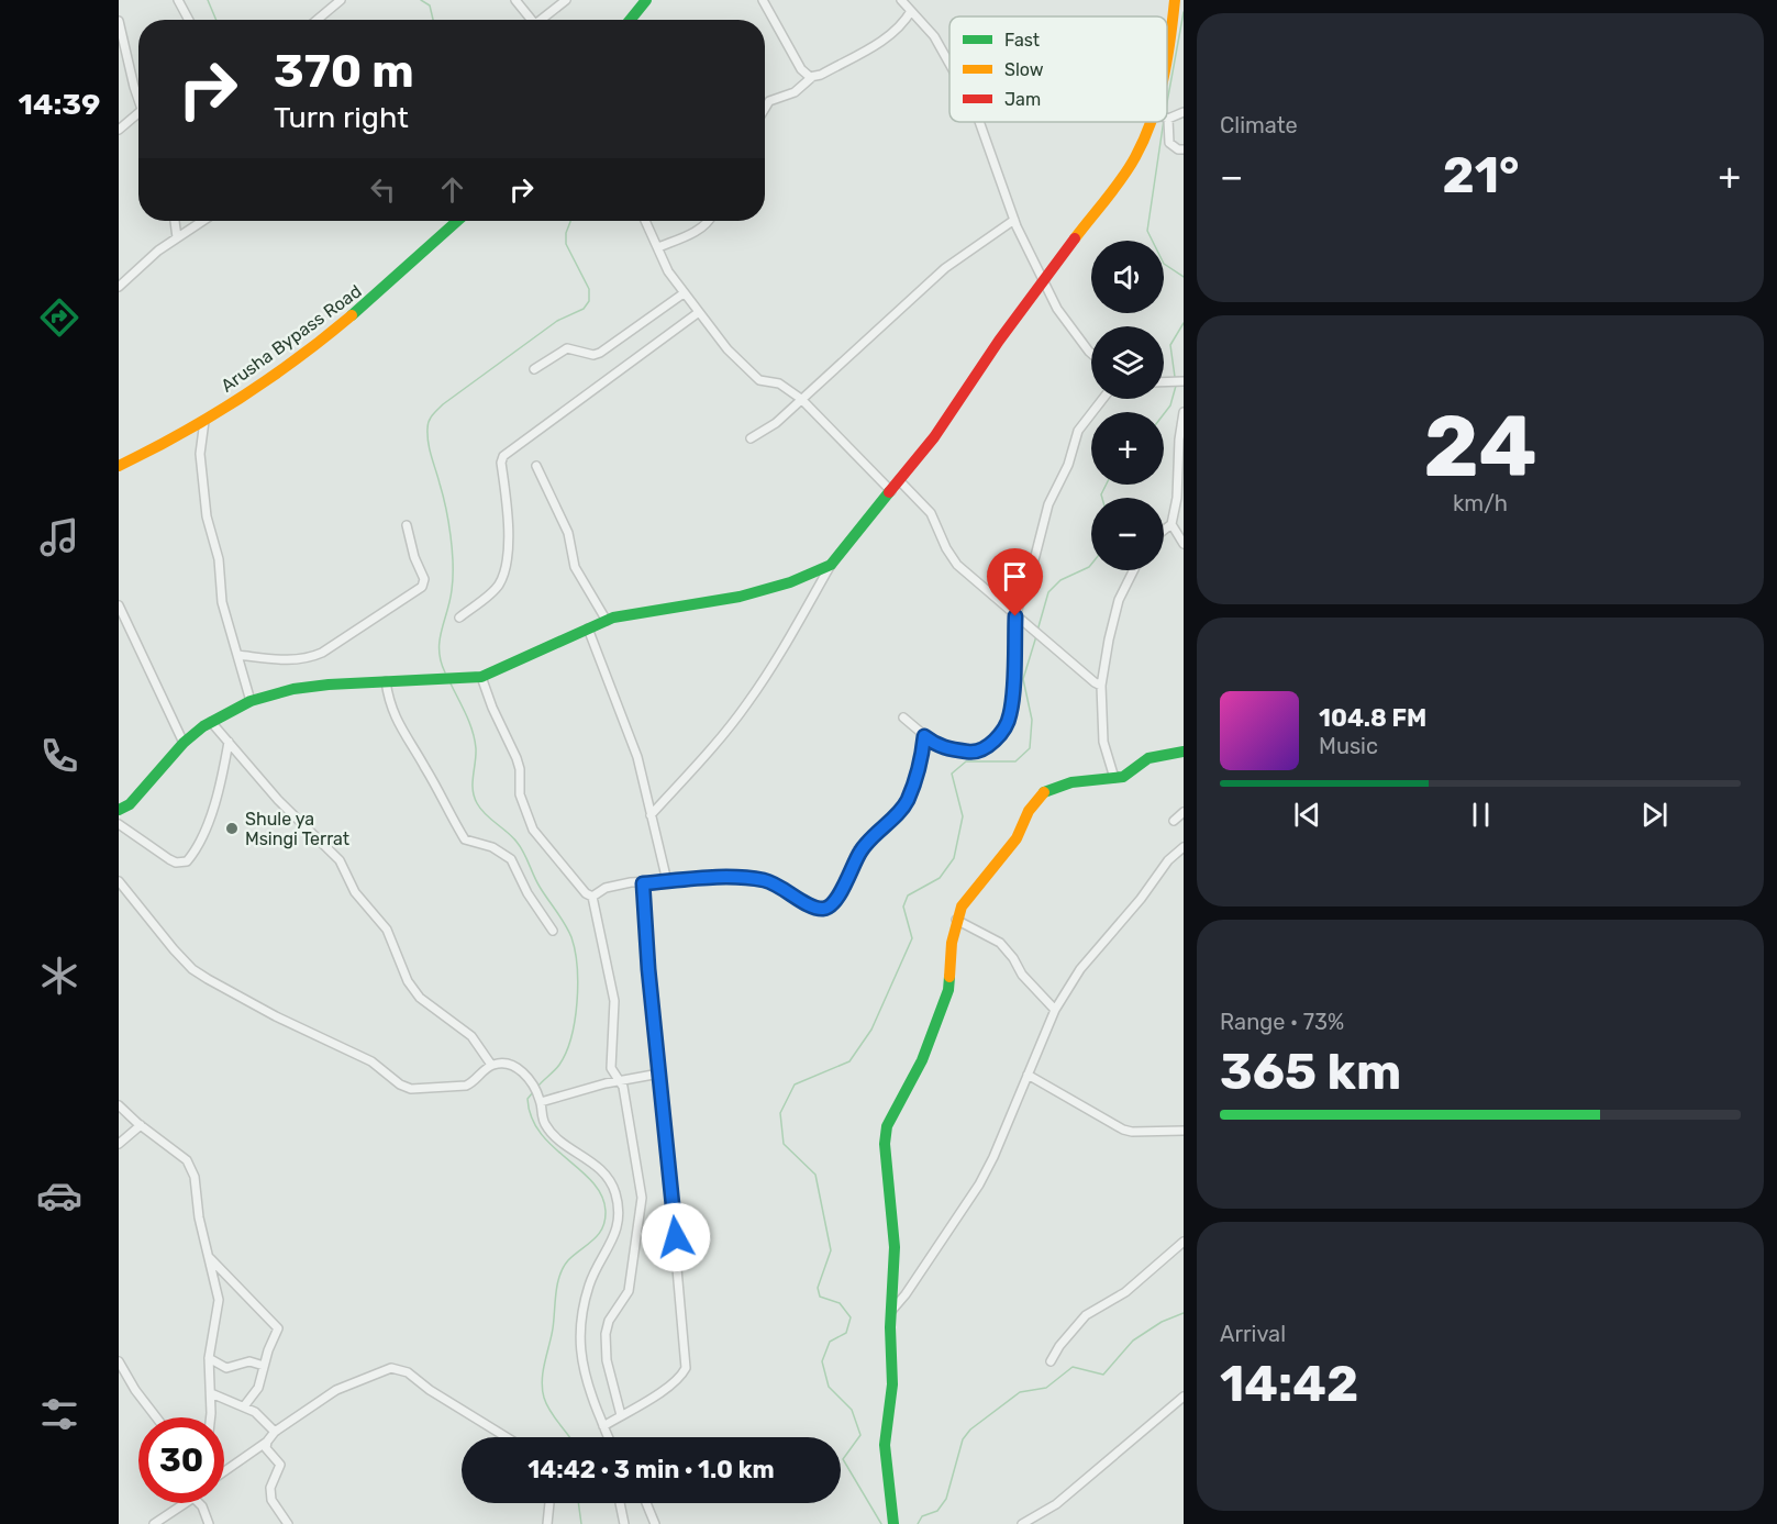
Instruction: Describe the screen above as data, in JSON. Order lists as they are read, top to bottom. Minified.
{"streets":{"street":["Arusha Bypass Road"]},"places":["Shule ya Msingi Terrat"],"legend":["Fast","Slow","Jam"],"page":{"tabs":"14:39","tile":["Climate",["24","km/h"],["Range · 73%","365 km"],["Arrival","14:42"]],"turn":["370 m","Turn right"],"heat":["−","21°","+"],"map_buttons":["+","−"],"song":["104.8 FM","Music"],"limit":"30","trip":"14:42 · 3 min · 1.0 km"}}
